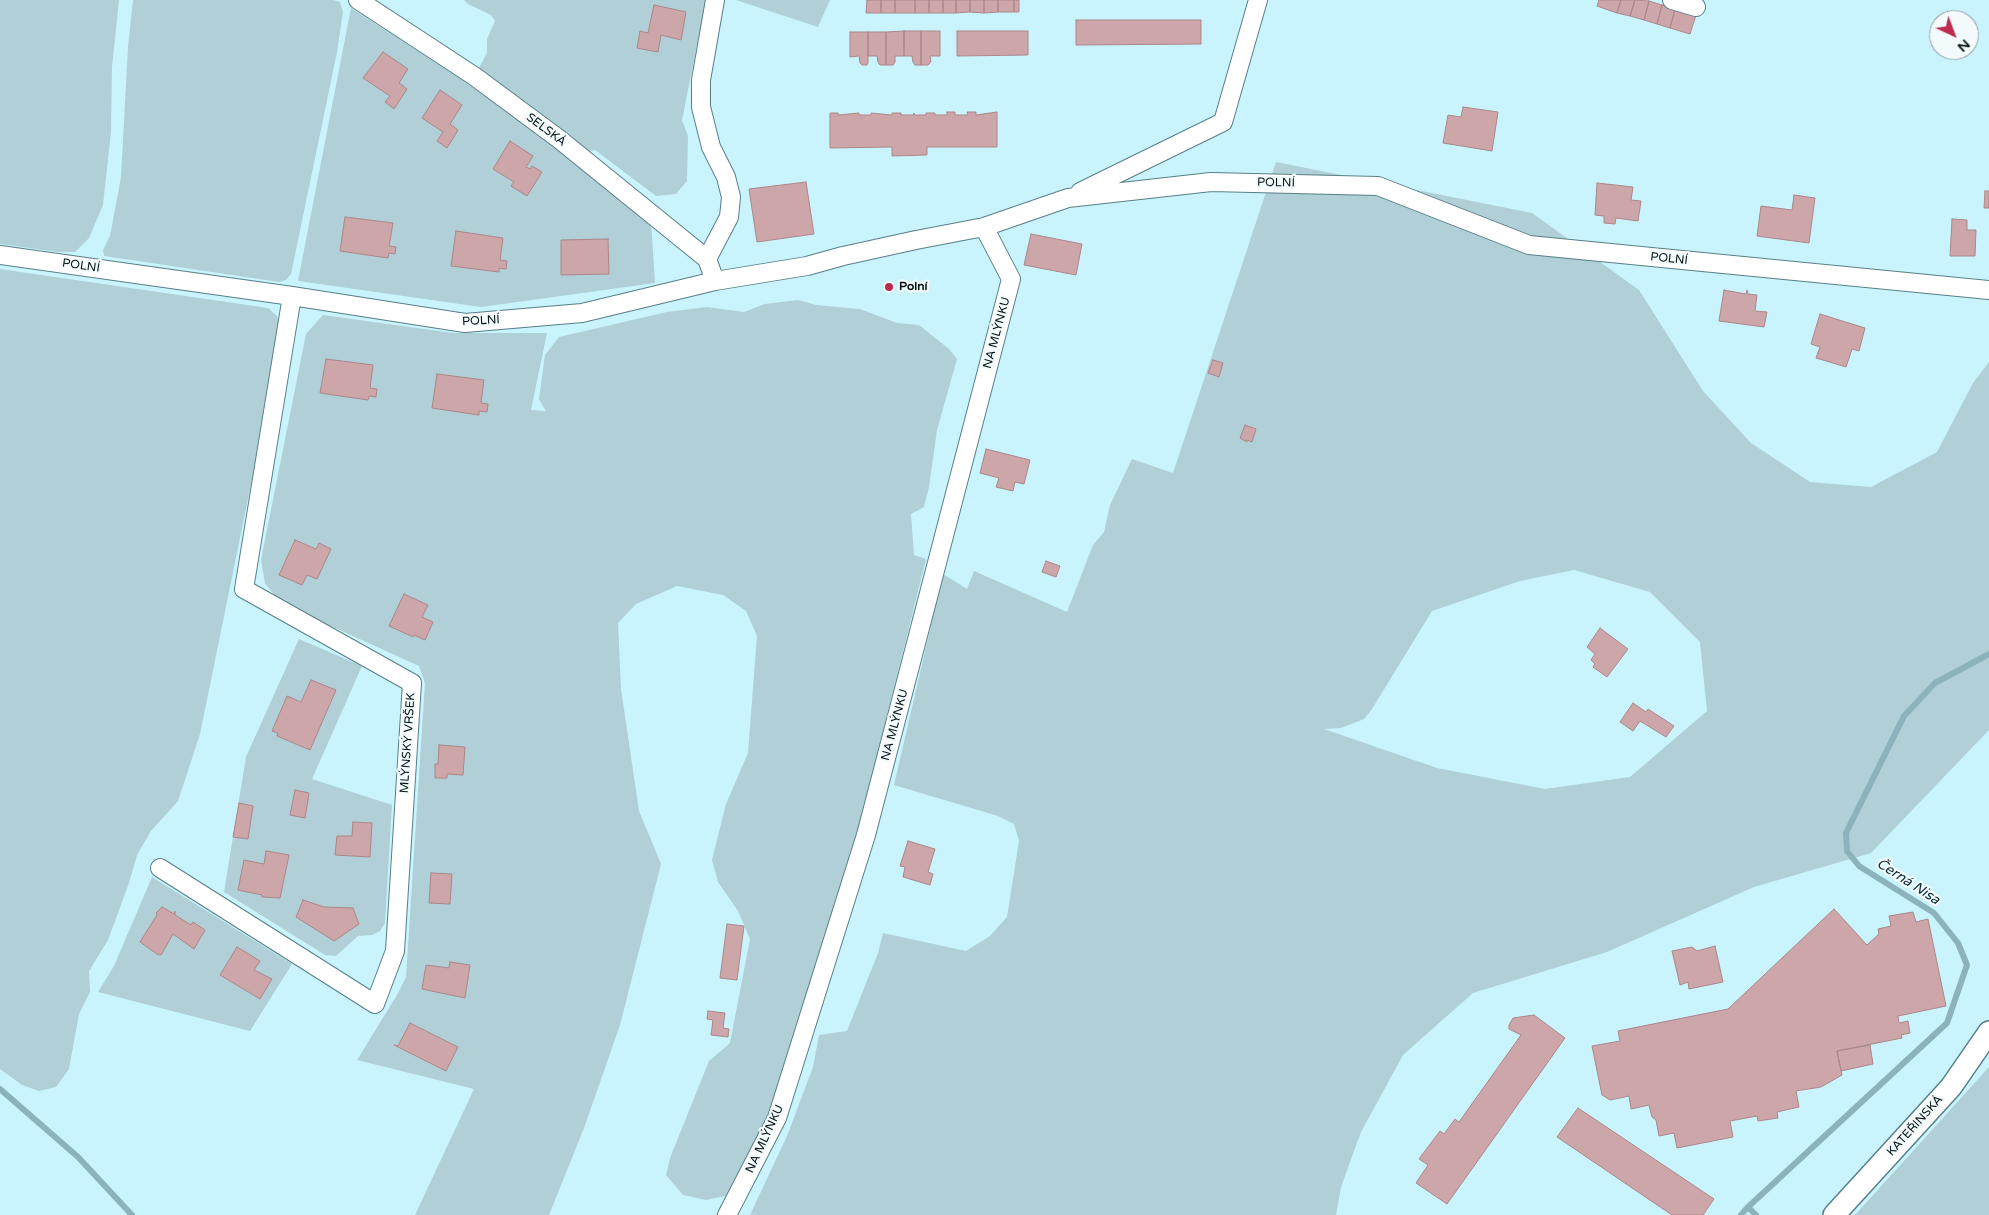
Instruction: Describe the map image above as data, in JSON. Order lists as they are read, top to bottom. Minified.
{"streets":{"street":["SELSKÁ","POLNÍ","NA MLÝNKU","MLÝNSKÝ VRŠEK","KATEŘINSKÁ"]},"crossings":[["POLNÍ","NA MLÝNKU"],["POLNÍ","MLÝNSKÝ VRŠEK"]],"water":["Černá Nisa"],"places":["Polní"],"north":"bottom right"}
